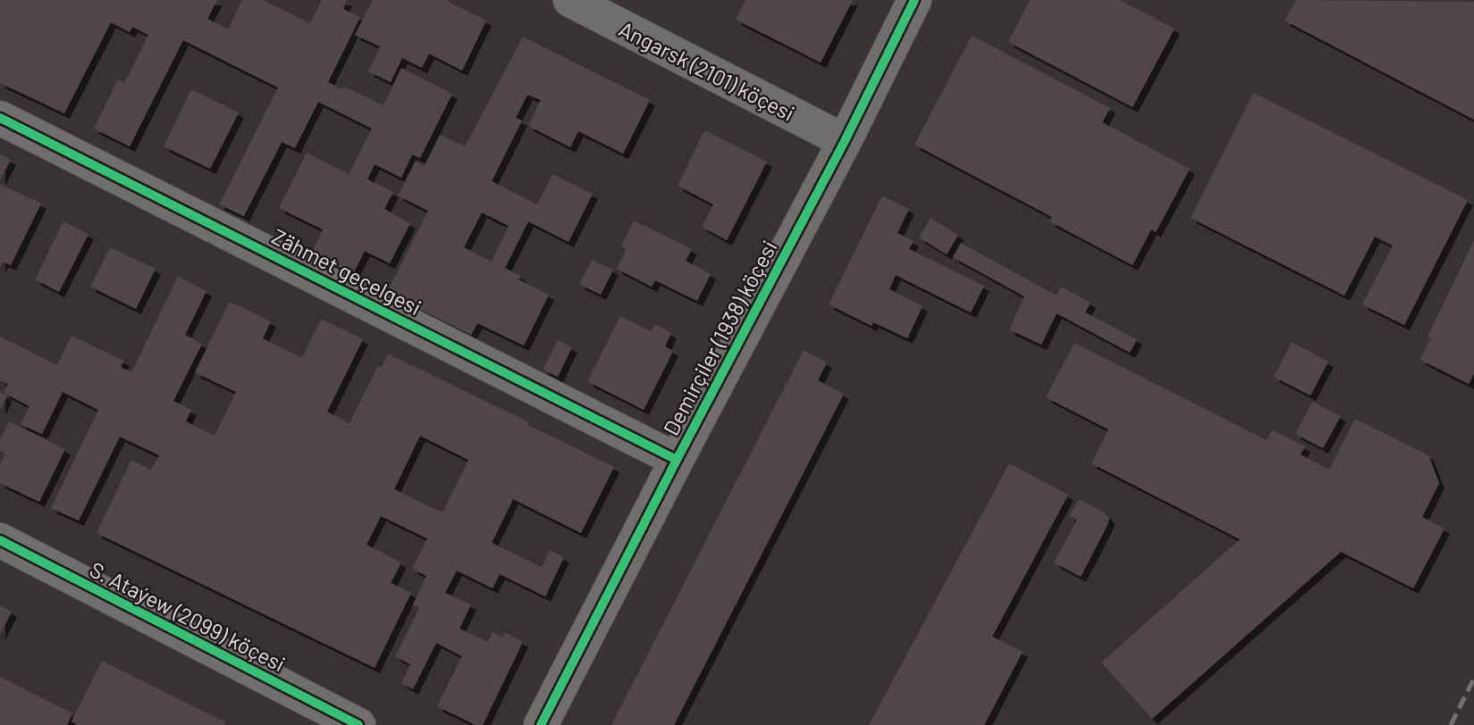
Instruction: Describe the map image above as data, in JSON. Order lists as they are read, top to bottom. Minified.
{"streets":{"street":["Angarsk (2101) köçesi","Zähmet geçelgesi","Demirçiler (1938) köçesi","S. Ataýew (2099) köçesi"]},"crossings":[["Angarsk (2101) köçesi","Demirçiler (1938) köçesi"],["Zähmet geçelgesi","Demirçiler (1938) köçesi"]]}
